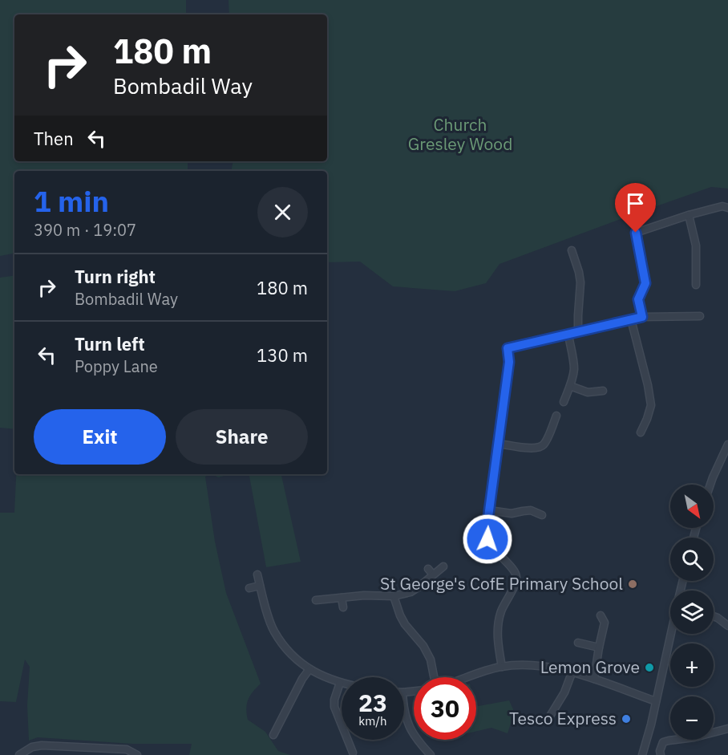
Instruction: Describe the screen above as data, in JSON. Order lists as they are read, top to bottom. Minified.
{"parks":["Church Gresley Wood"],"places":["St George's CofE Primary School","Lemon Grove","Tesco Express"],"north":"bottom right","page":{"turn":["180 m","Bombadil Way"],"then":"Then","heading":["1 min","390 m · 19:07"],"list":[{"name":"Turn right","note":"Bombadil Way","value":"180 m"},{"name":"Turn left","note":"Poppy Lane","value":"130 m"}],"buttons":["Exit","Share"],"map_buttons":["+","−"],"speed":"23 km/h","limit":"30"}}
